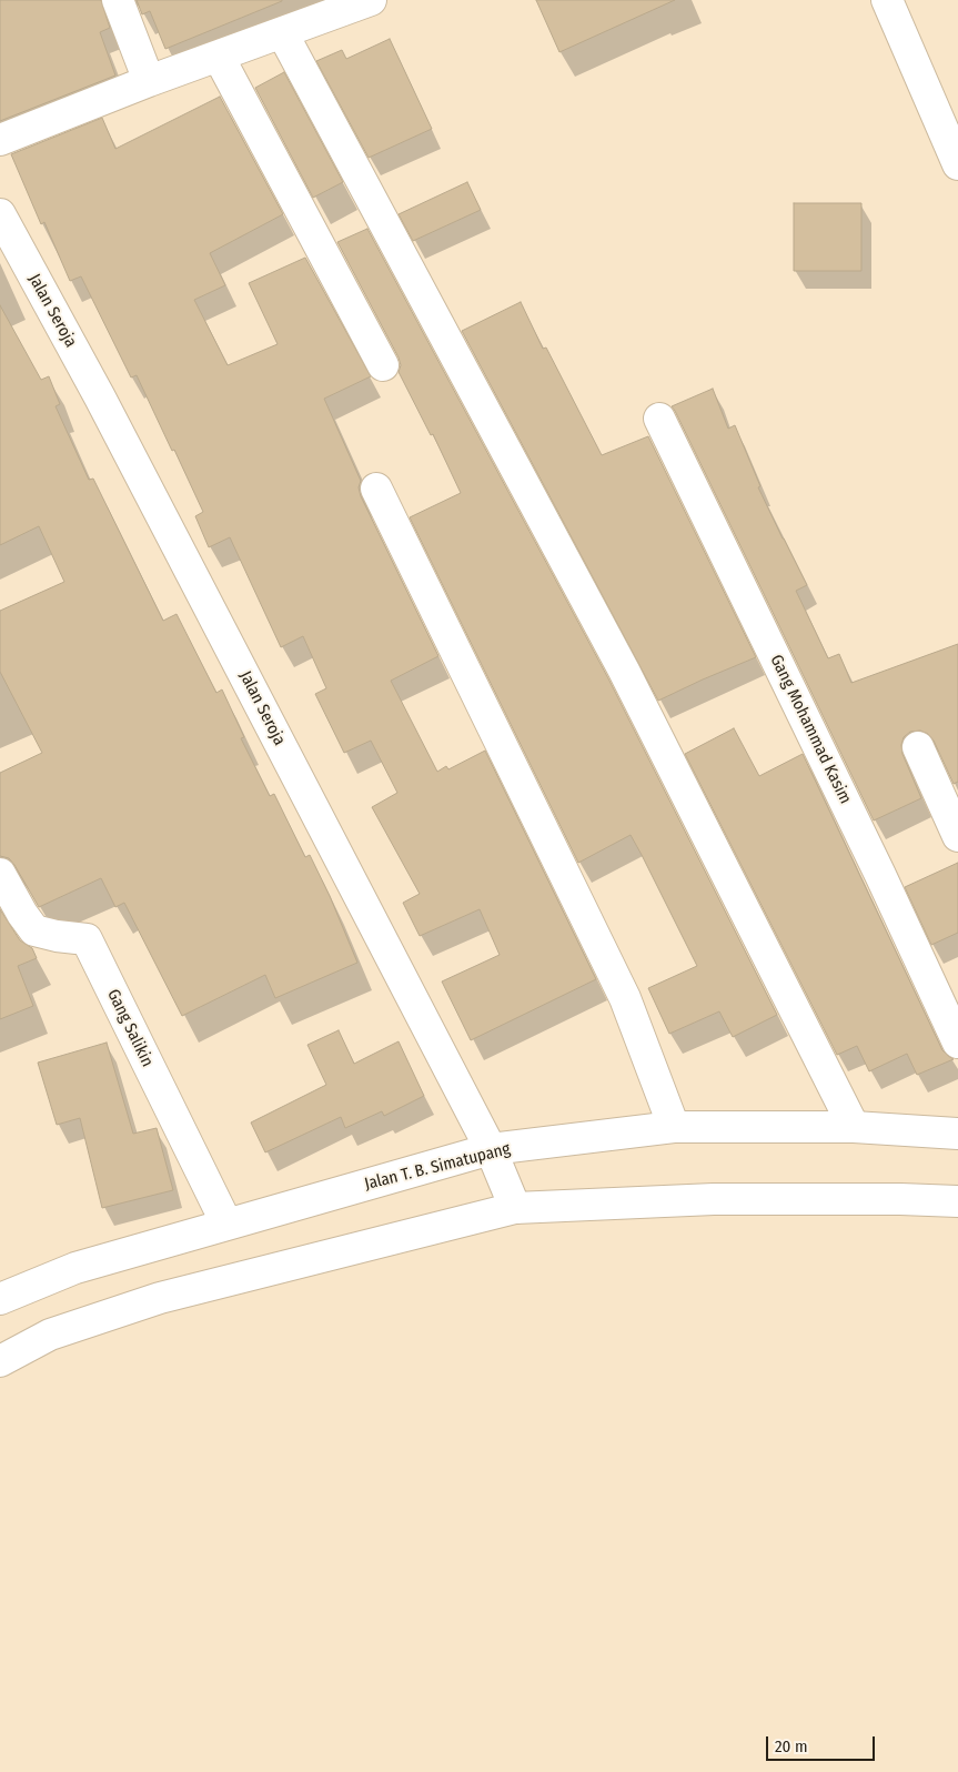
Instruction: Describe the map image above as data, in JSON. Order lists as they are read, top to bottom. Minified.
{"streets":{"street":["Jalan Seroja","Gang Mohammad Kasim","Gang Salikin","Jalan T. B. Simatupang"]},"crossings":[["Jalan Seroja","Jalan T. B. Simatupang"],["Gang Salikin","Jalan T. B. Simatupang"]],"scale_bar":"20 m"}
